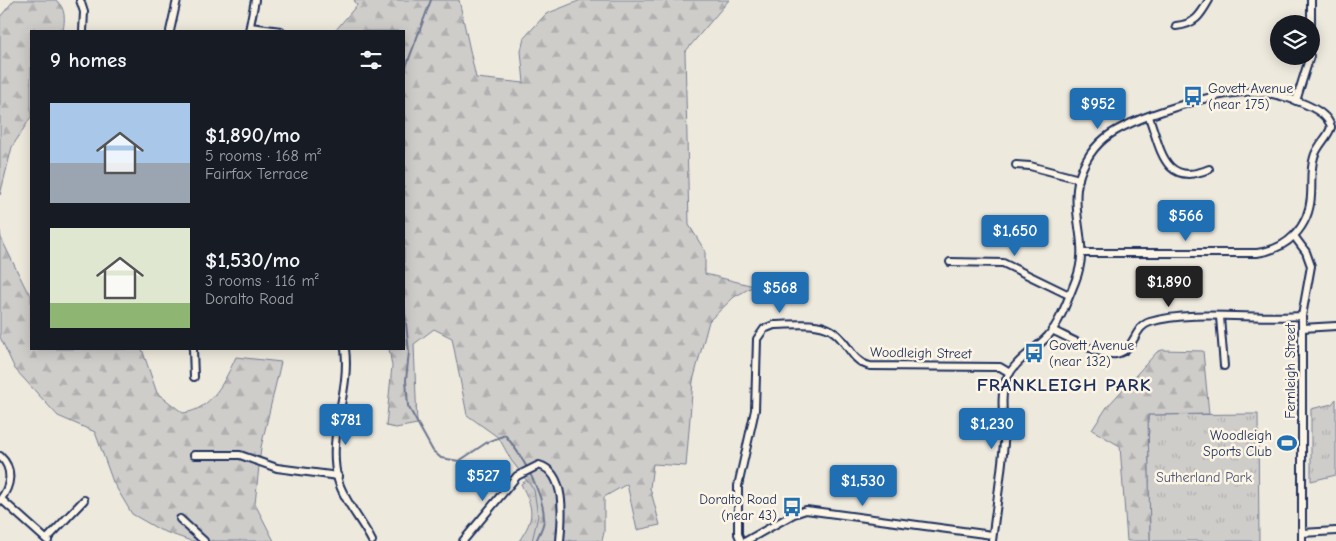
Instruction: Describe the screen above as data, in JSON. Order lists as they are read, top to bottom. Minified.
{"streets":{"street":["Woodleigh Street","Fernleigh Street"]},"districts":["FRANKLEIGH PARK"],"parks":["Sutherland Park"],"places":{"bus stop":["Govett Avenue (near 175)","Govett Avenue (near 132)","Doralto Road (near 43)"],"sports":["Woodleigh Sports Club"]},"page":{"heading":"9 homes","price":["$952","$566","$1,650","$1,890","$568","$781","$1,230","$527","$1,530"],"list":[{"name":"$1,890/mo","note":"5 rooms · 168 m² · Fairfax Terrace"},{"name":"$1,530/mo","note":"3 rooms · 116 m² · Doralto Road"}]}}
